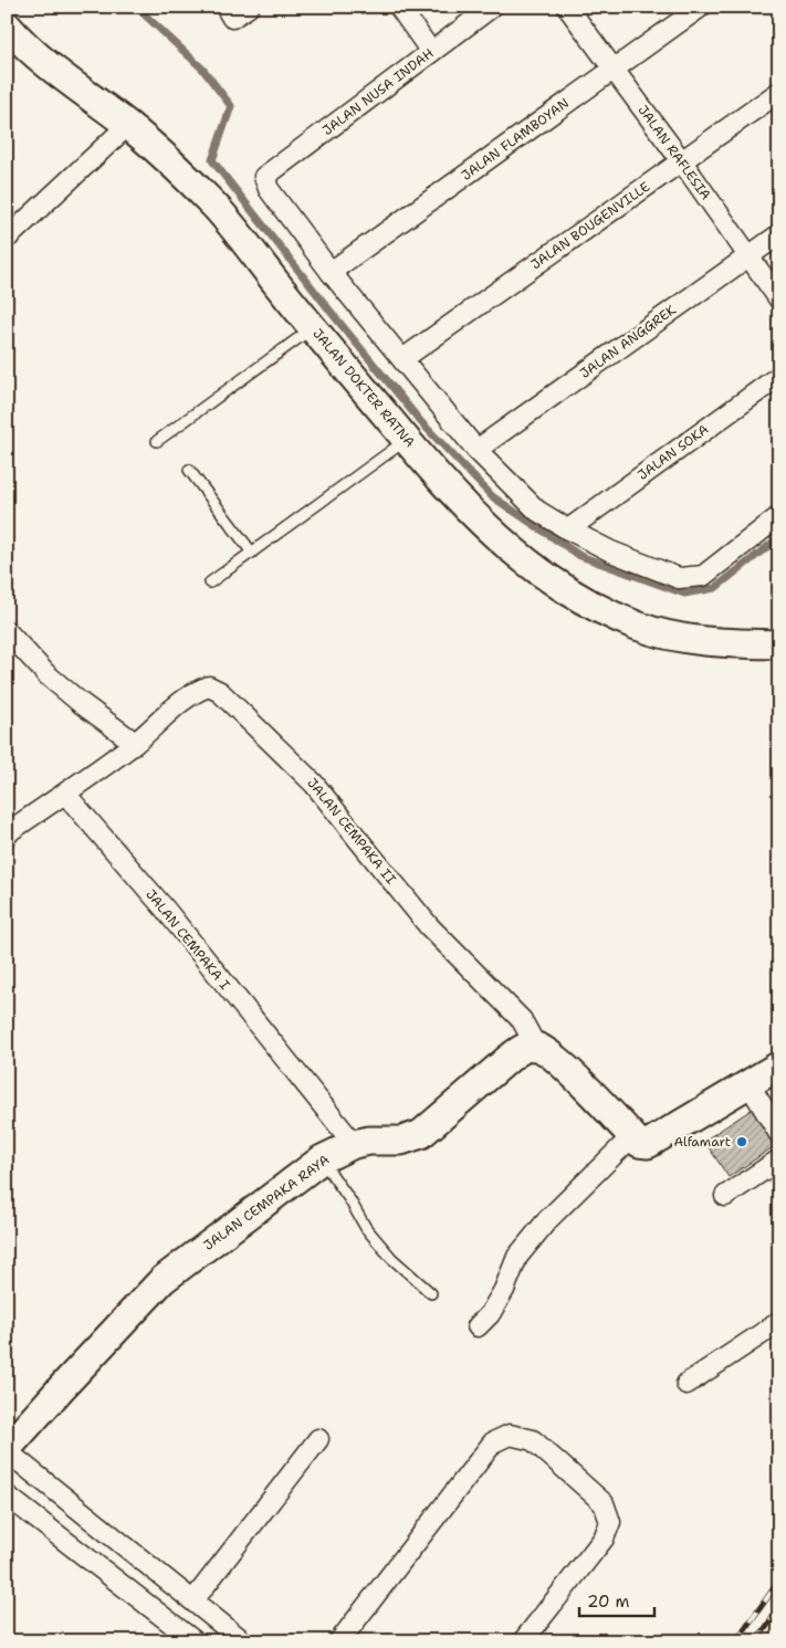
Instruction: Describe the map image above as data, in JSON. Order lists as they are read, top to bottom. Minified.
{"streets":{"street":["JALAN NUSA INDAH","JALAN FLAMBOYAN","JALAN RAFLESIA","JALAN BOUGENVILLE","JALAN ANGGREK","JALAN DOKTER RATNA","JALAN SOKA","JALAN CEMPAKA II","JALAN CEMPAKA I","JALAN CEMPAKA RAYA"]},"crossings":[["JALAN NUSA INDAH","JALAN FLAMBOYAN"],["JALAN FLAMBOYAN","JALAN RAFLESIA"],["JALAN RAFLESIA","JALAN BOUGENVILLE"],["JALAN RAFLESIA","JALAN ANGGREK"],["JALAN CEMPAKA II","JALAN CEMPAKA I"],["JALAN CEMPAKA II","JALAN CEMPAKA RAYA"],["JALAN CEMPAKA I","JALAN CEMPAKA RAYA"]],"places":["Alfamart"],"scale_bar":"20 m"}
